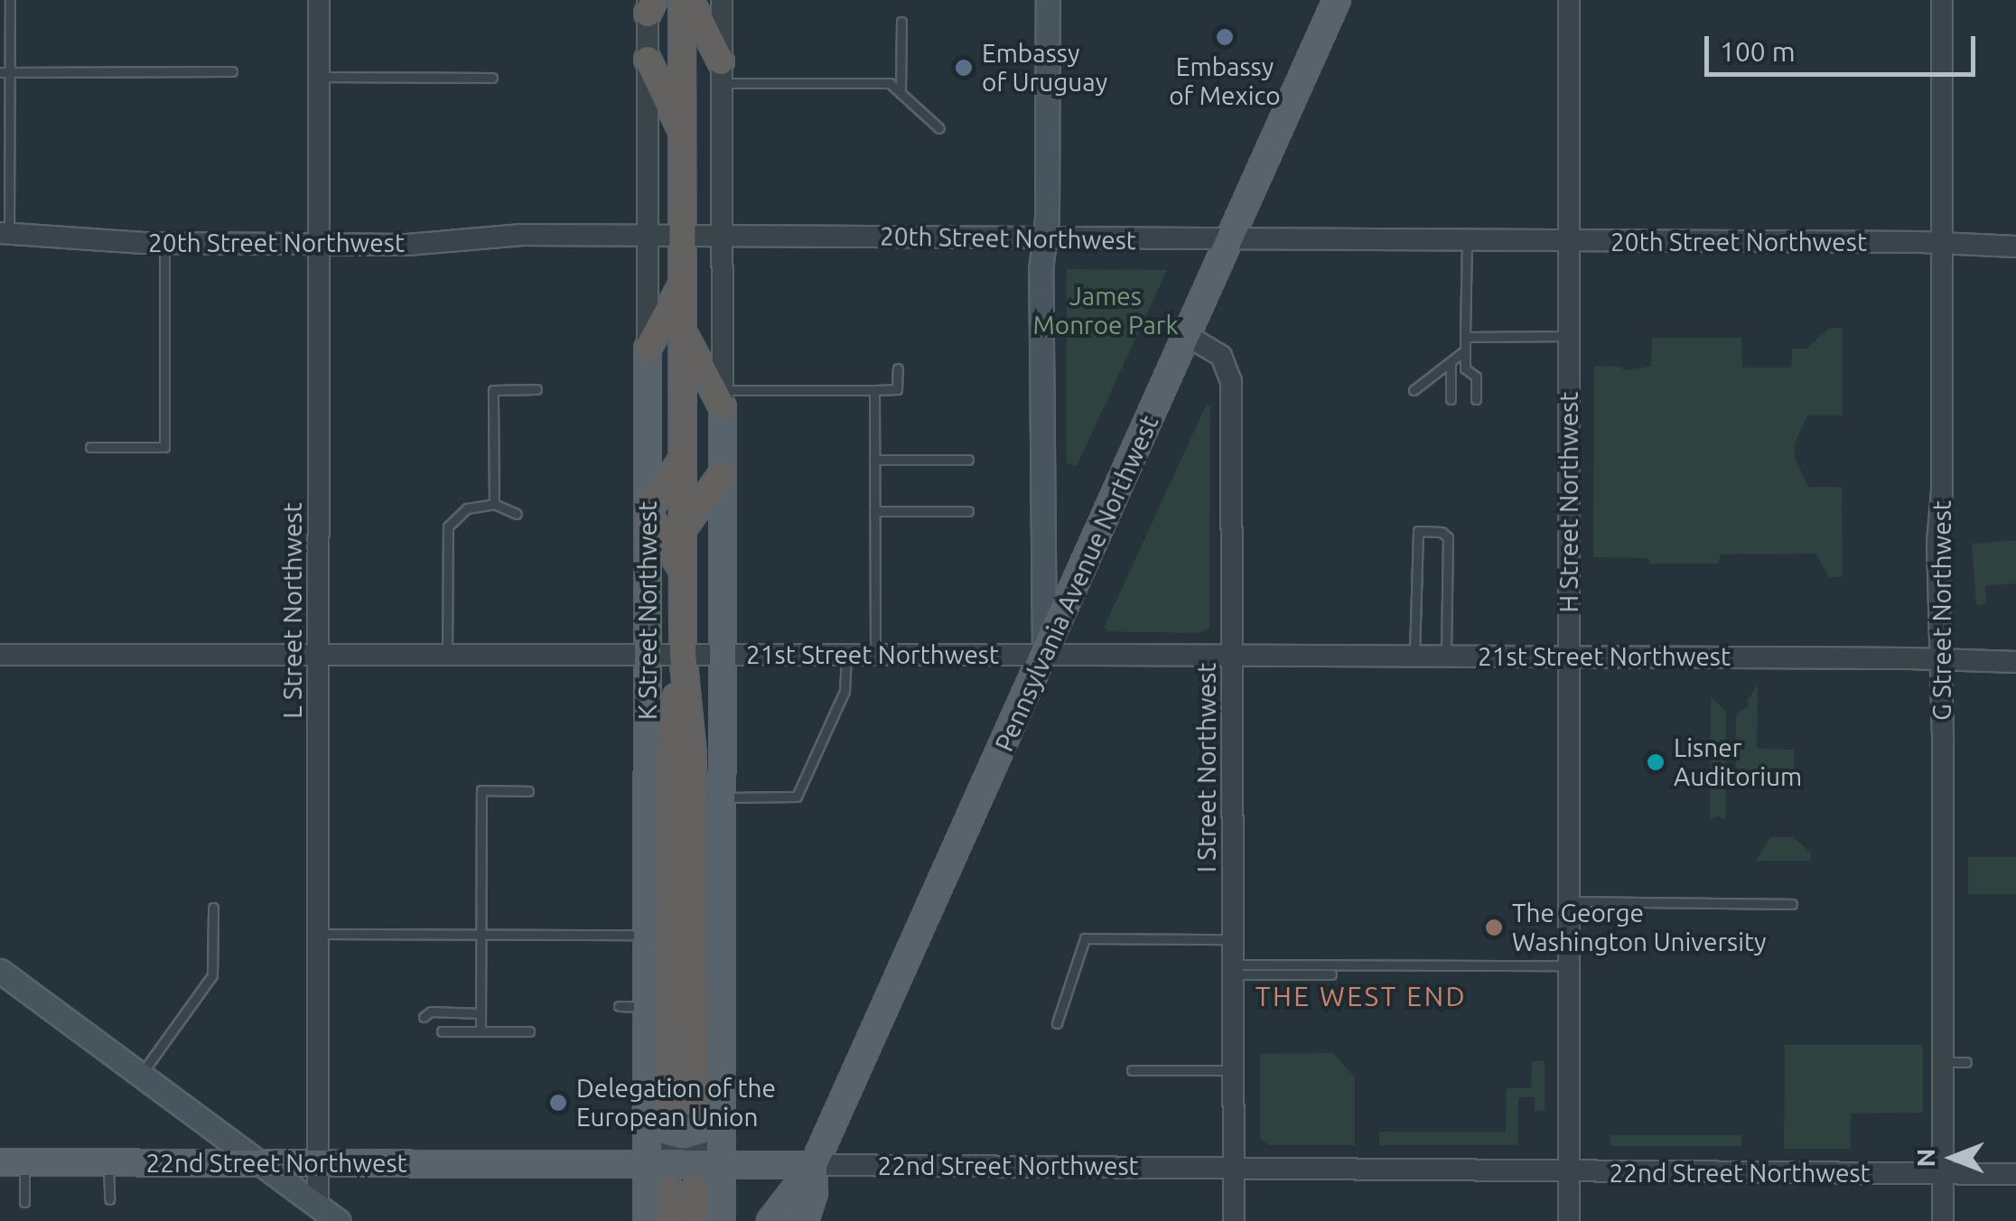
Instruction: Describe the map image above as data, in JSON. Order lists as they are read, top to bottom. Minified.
{"streets":{"highway":["K Street Northwest"],"main road":["Pennsylvania Avenue Northwest","22nd Street Northwest"],"street":["20th Street Northwest","H Street Northwest","L Street Northwest","G Street Northwest","21st Street Northwest","I Street Northwest"]},"crossings":[["20th Street Northwest","H Street Northwest"],["20th Street Northwest","Pennsylvania Avenue Northwest"],["20th Street Northwest","L Street Northwest"],["20th Street Northwest","K Street Northwest"],["20th Street Northwest","G Street Northwest"],["H Street Northwest","21st Street Northwest"],["H Street Northwest","22nd Street Northwest"],["Pennsylvania Avenue Northwest","21st Street Northwest"],["Pennsylvania Avenue Northwest","I Street Northwest"],["Pennsylvania Avenue Northwest","22nd Street Northwest"],["L Street Northwest","21st Street Northwest"],["L Street Northwest","22nd Street Northwest"],["K Street Northwest","21st Street Northwest"],["K Street Northwest","22nd Street Northwest"],["G Street Northwest","21st Street Northwest"],["G Street Northwest","22nd Street Northwest"],["21st Street Northwest","I Street Northwest"],["I Street Northwest","22nd Street Northwest"]],"districts":["THE WEST END"],"parks":["James Monroe Park"],"places":["Embassy of Mexico","Embassy of Uruguay","Lisner Auditorium","The George Washington University","Delegation of the European Union"],"scale_bar":"100 m","north":"left"}
